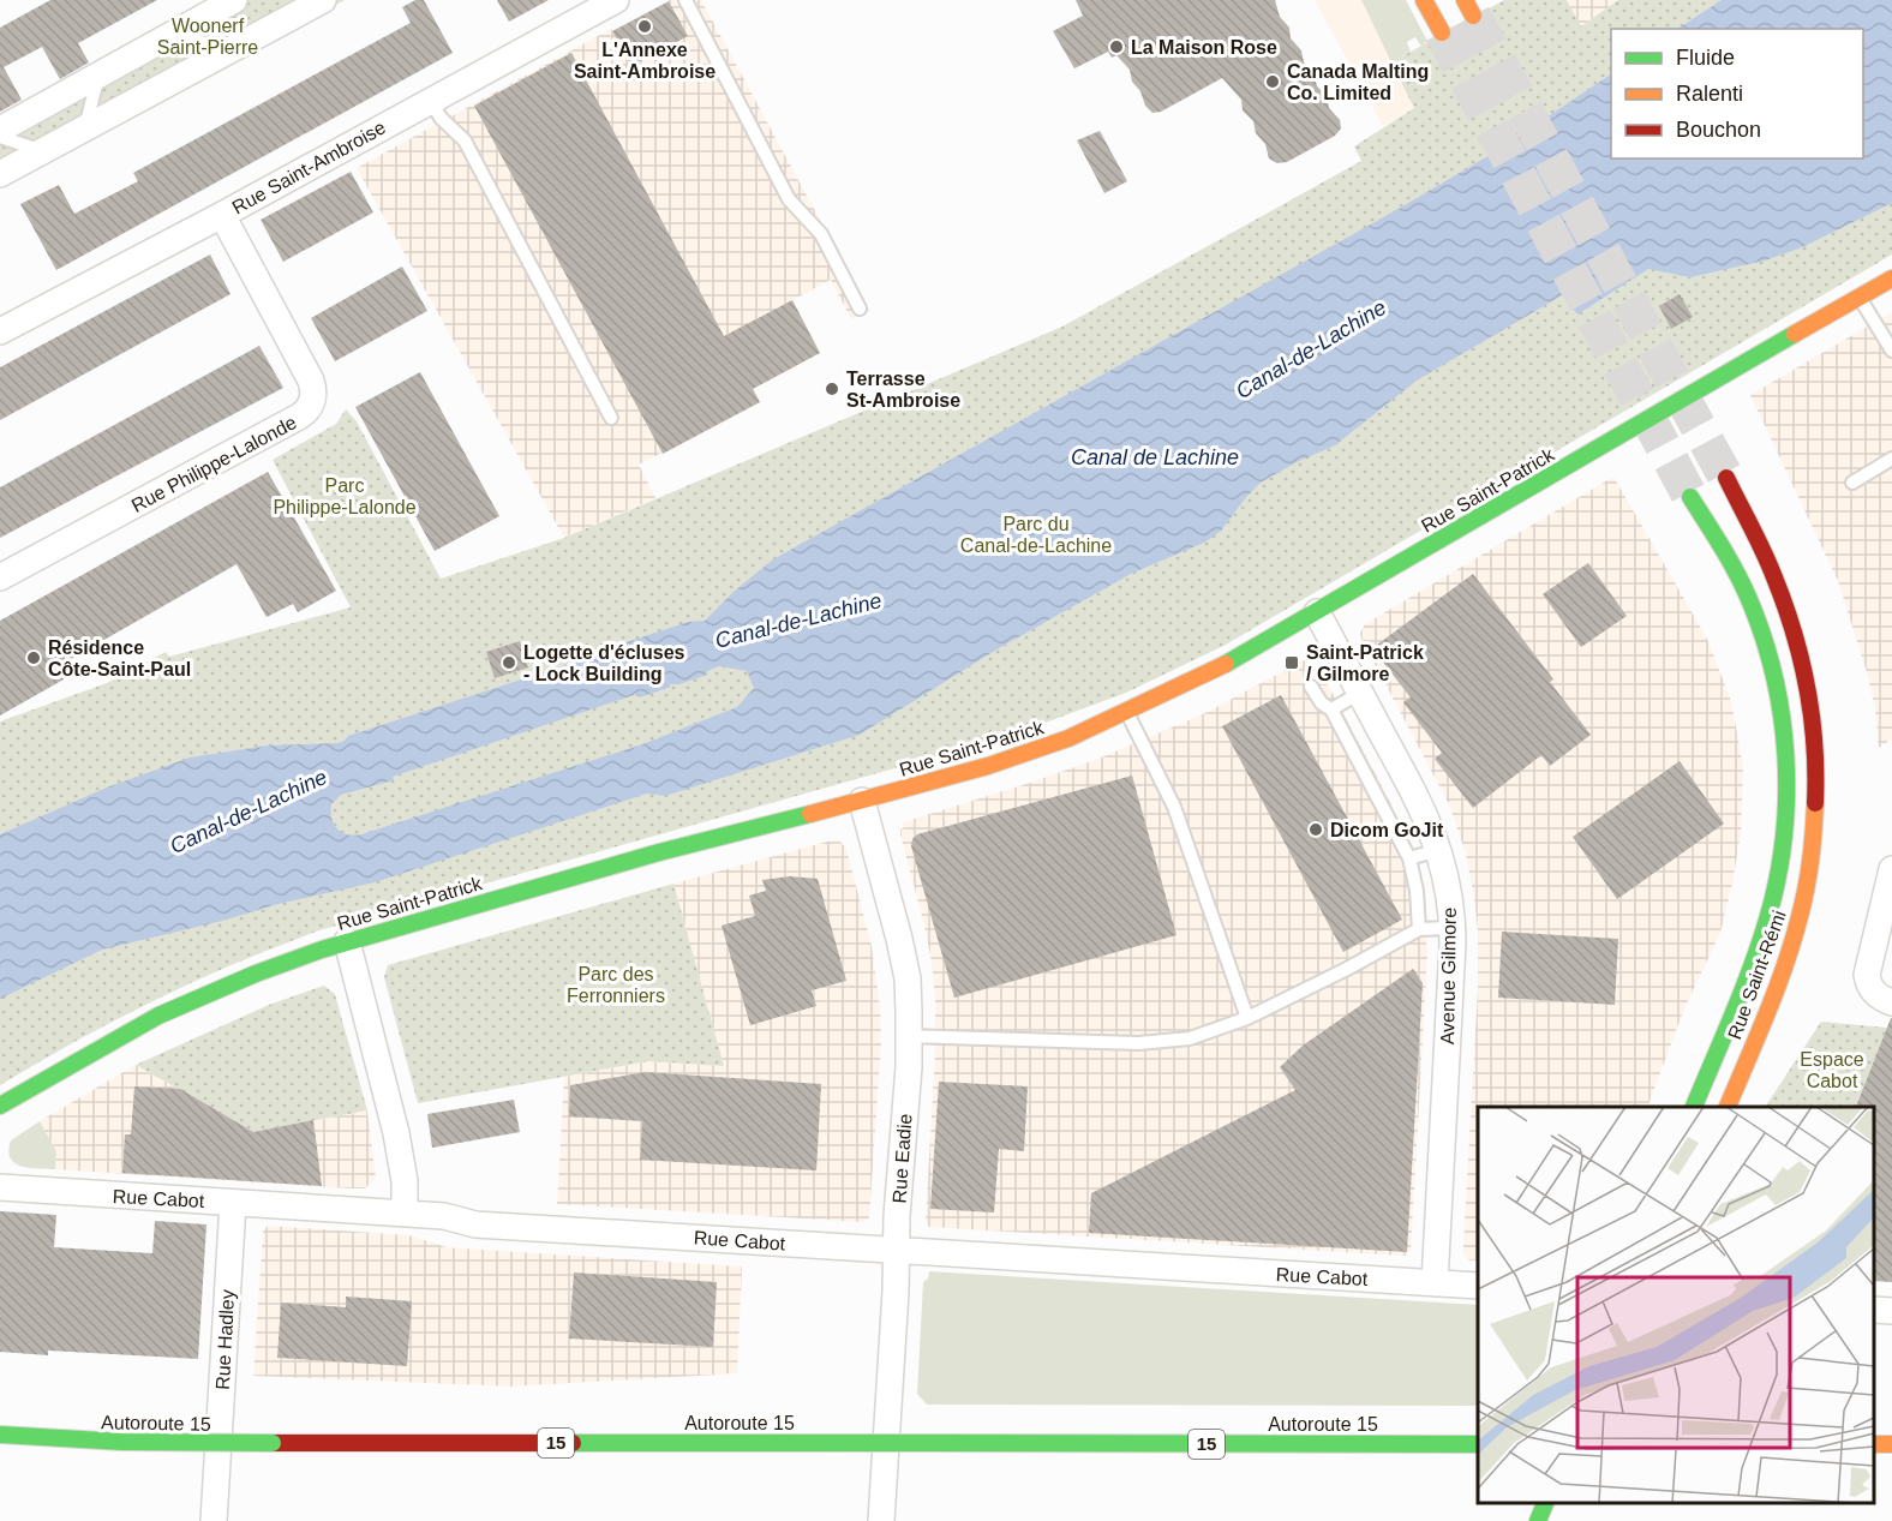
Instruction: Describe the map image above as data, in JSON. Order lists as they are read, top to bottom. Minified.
{"streets":{"main road":["Rue Saint-Patrick","Rue Saint-Rémi","Autoroute 15","15"],"street":["Rue Saint-Ambroise","Rue Philippe-Lalonde","Avenue Gilmore","Rue Eadie","Rue Cabot","Rue Hadley"]},"crossings":[["Rue Saint-Ambroise","Rue Philippe-Lalonde"],["Rue Saint-Patrick","Avenue Gilmore"],["Rue Saint-Patrick","Rue Eadie"],["Avenue Gilmore","Rue Cabot"],["Rue Eadie","Rue Cabot"],["Rue Cabot","Rue Hadley"]],"water":["Canal-de-Lachine","Canal de Lachine"],"parks":["Woonerf Saint-Pierre","Parc Philippe-Lalonde","Parc du Canal-de-Lachine","Parc des Ferronniers","Espace Cabot"],"places":{"other":["L'Annexe Saint-Ambroise","La Maison Rose","Canada Malting Co. Limited","Terrasse St-Ambroise","Résidence Côte-Saint-Paul","Logette d'écluses - Lock Building","Dicom GoJit"],"transit":["Saint-Patrick / Gilmore"]},"legend":["Fluide","Ralenti","Bouchon"]}
